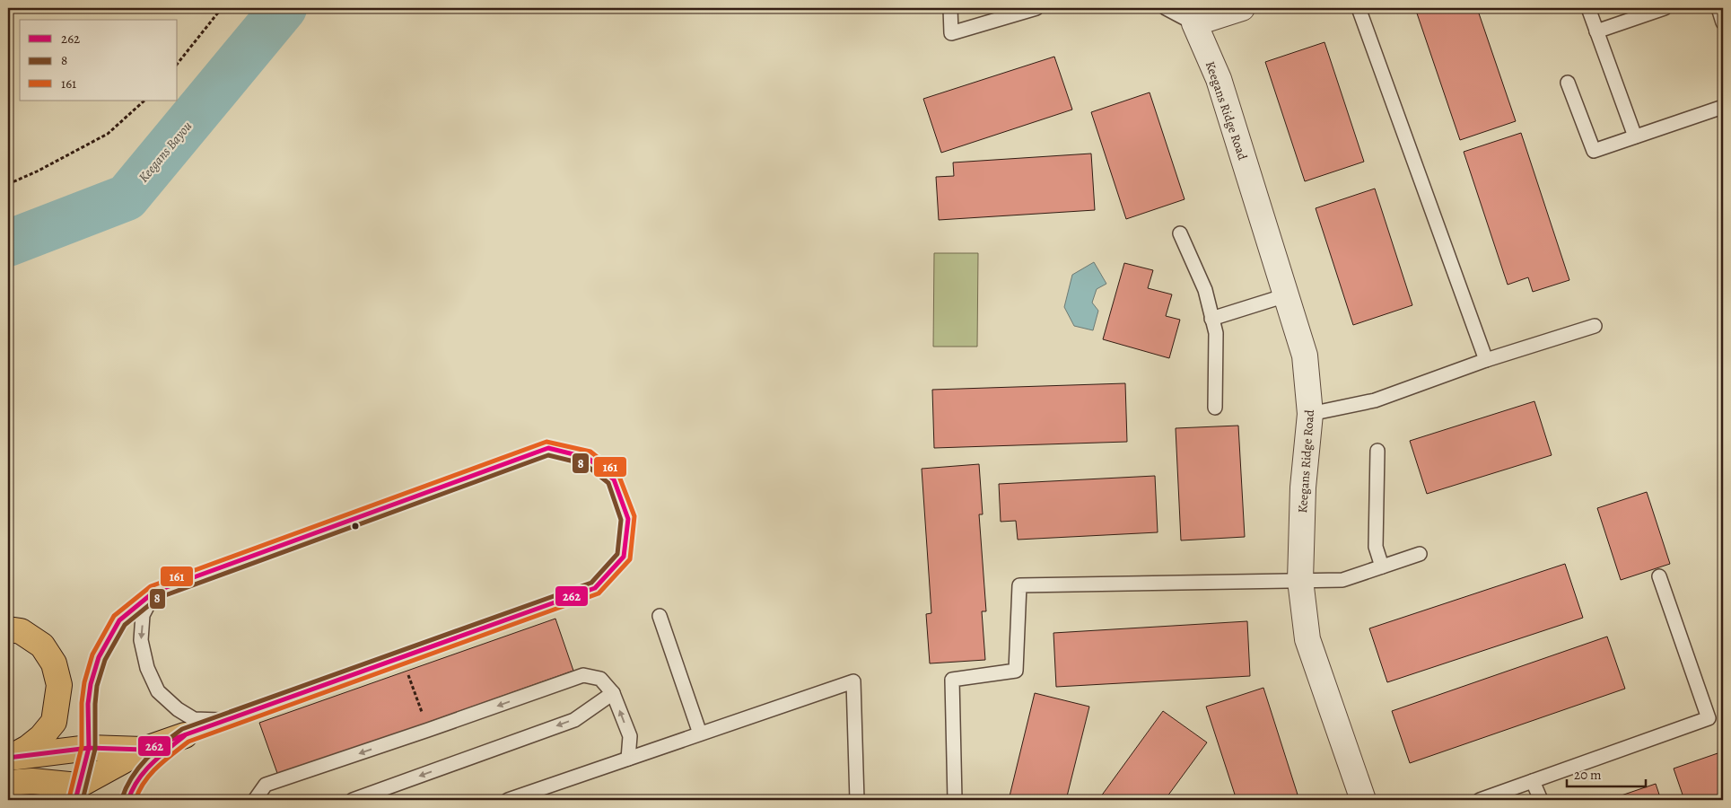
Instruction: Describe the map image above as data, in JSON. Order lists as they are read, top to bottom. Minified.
{"streets":{"street":["Keegans Ridge Road"]},"water":["Keegans Bayou"],"lines":["transit line 161","transit line 262","transit line 8"],"legend":["262","8","161"],"scale_bar":"20 m"}
